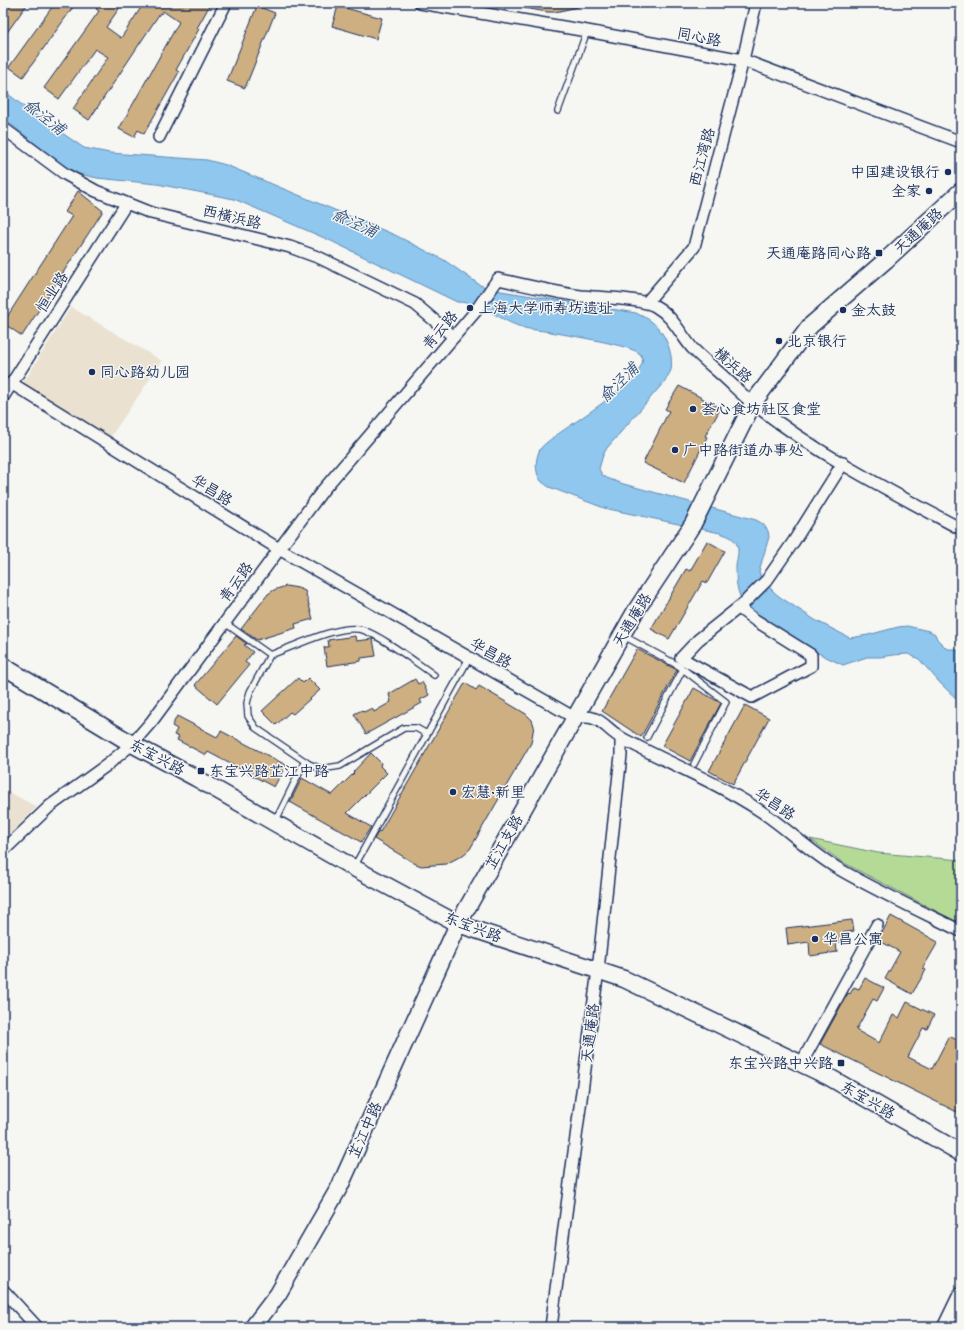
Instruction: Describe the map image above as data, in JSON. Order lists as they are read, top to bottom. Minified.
{"streets":{"street":["同心路","西江湾路","西横浜路","天通庵路","恒业路","青云路","横浜路","华昌路","东宝兴路","芷江支路","芷江中路"]},"crossings":[["同心路","西江湾路"],["西江湾路","横浜路"],["西横浜路","恒业路"],["西横浜路","青云路"],["天通庵路","横浜路"],["天通庵路","华昌路"],["天通庵路","东宝兴路"],["天通庵路","芷江支路"],["恒业路","华昌路"],["青云路","横浜路"],["青云路","华昌路"],["青云路","东宝兴路"],["华昌路","芷江支路"],["东宝兴路","芷江支路"],["东宝兴路","芷江中路"],["芷江支路","芷江中路"]],"water":["俞泾浦"],"places":{"other":["中国建设银行","全家","上海大学师寿坊遗址","金太鼓","北京银行","同心路幼儿园","荟心食坊社区食堂","广中路街道办事处","宏慧·新里","华昌公寓"],"transit":["天通庵路同心路","东宝兴路芷江中路","东宝兴路中兴路"]}}
